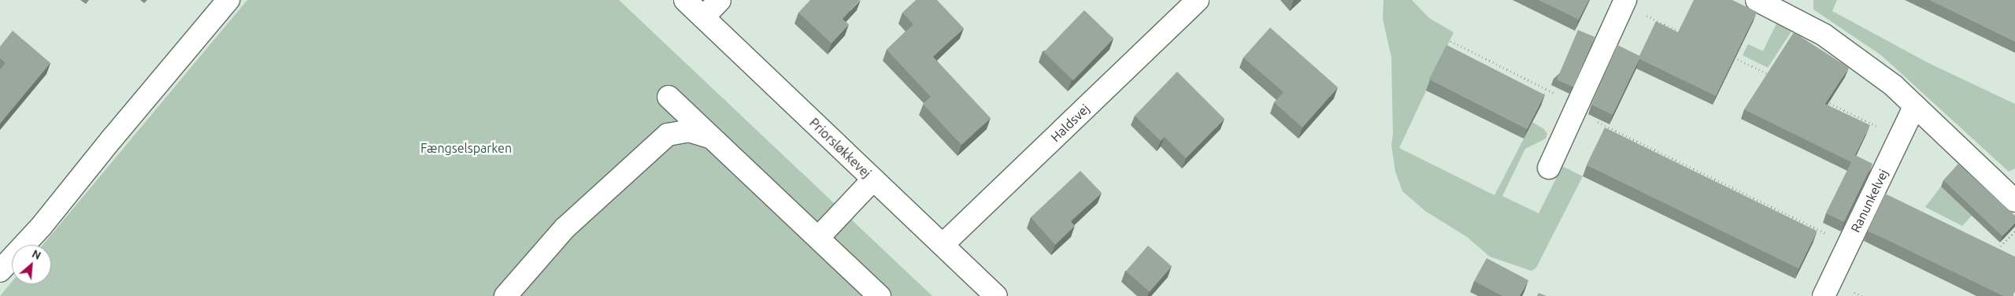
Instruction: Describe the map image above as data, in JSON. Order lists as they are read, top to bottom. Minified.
{"streets":{"street":["Haldsvej","Priorsløkkevej","Ranunkelvej"]},"crossings":[["Haldsvej","Priorsløkkevej"]],"parks":["Fængselsparken"],"north":"top right"}
